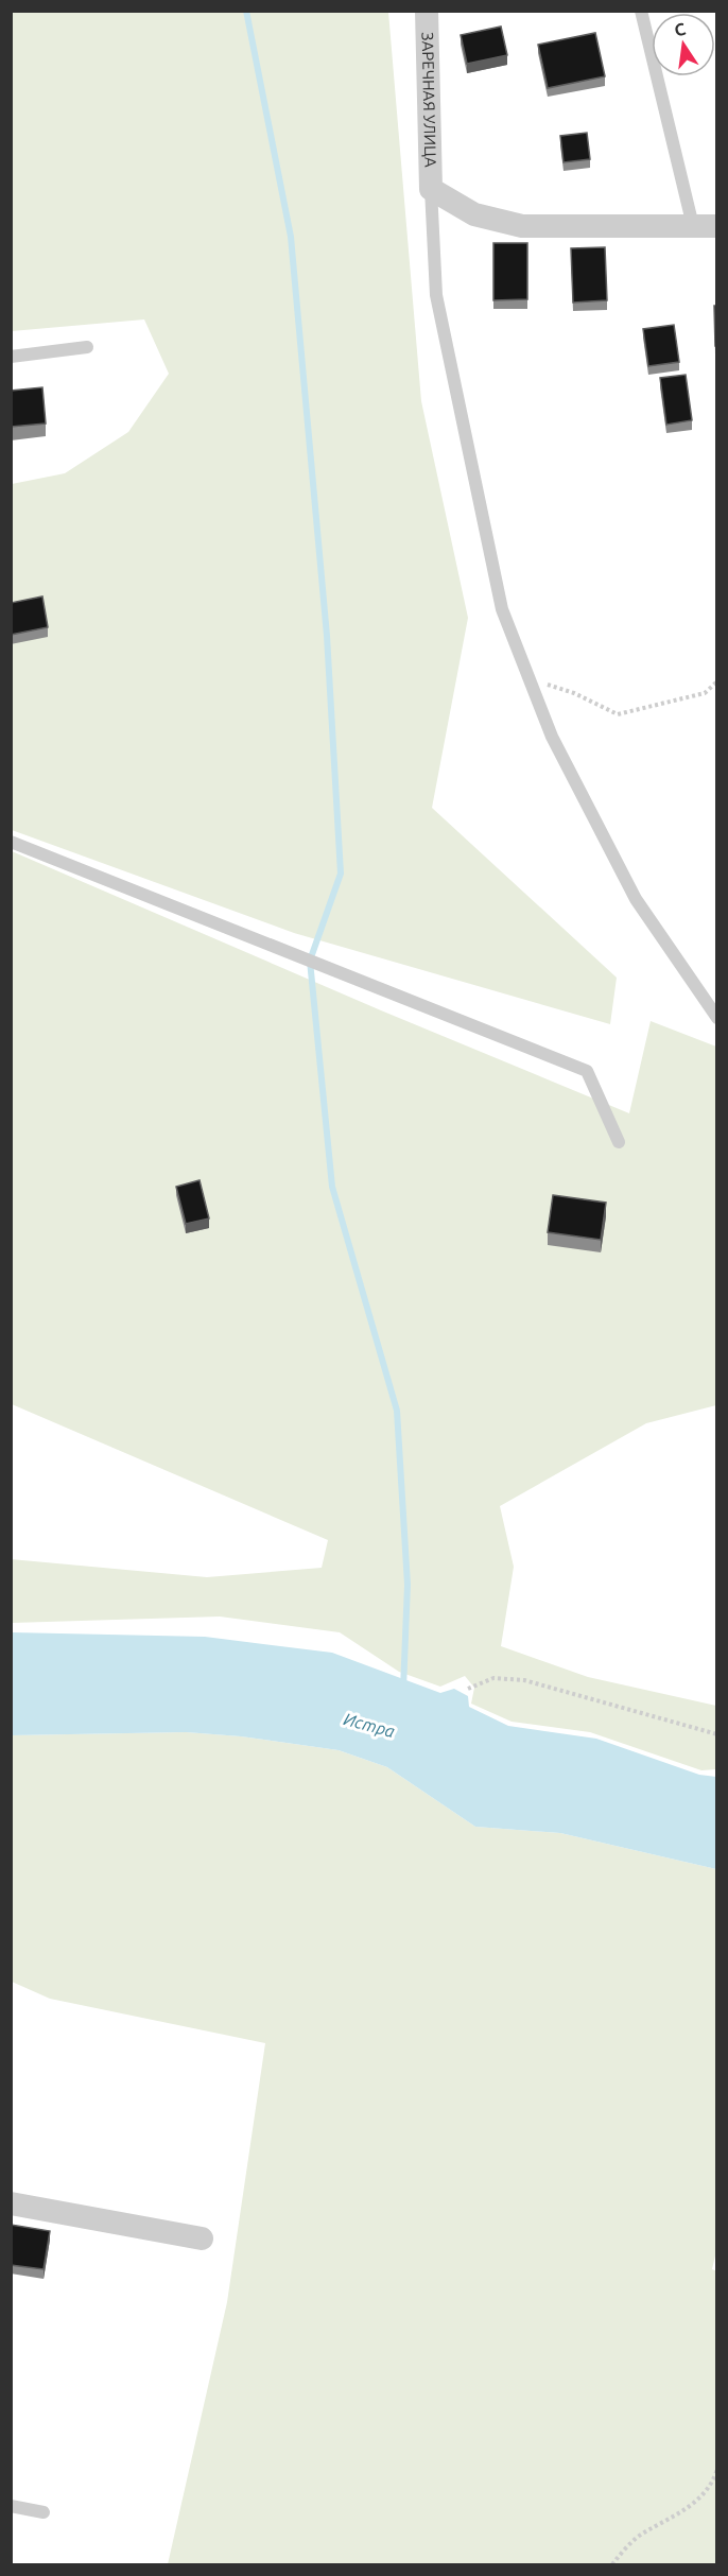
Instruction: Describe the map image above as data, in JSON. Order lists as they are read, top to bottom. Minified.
{"streets":{"street":["ЗАРЕЧНАЯ УЛИЦА"]},"water":["Истра"],"north":"top"}
